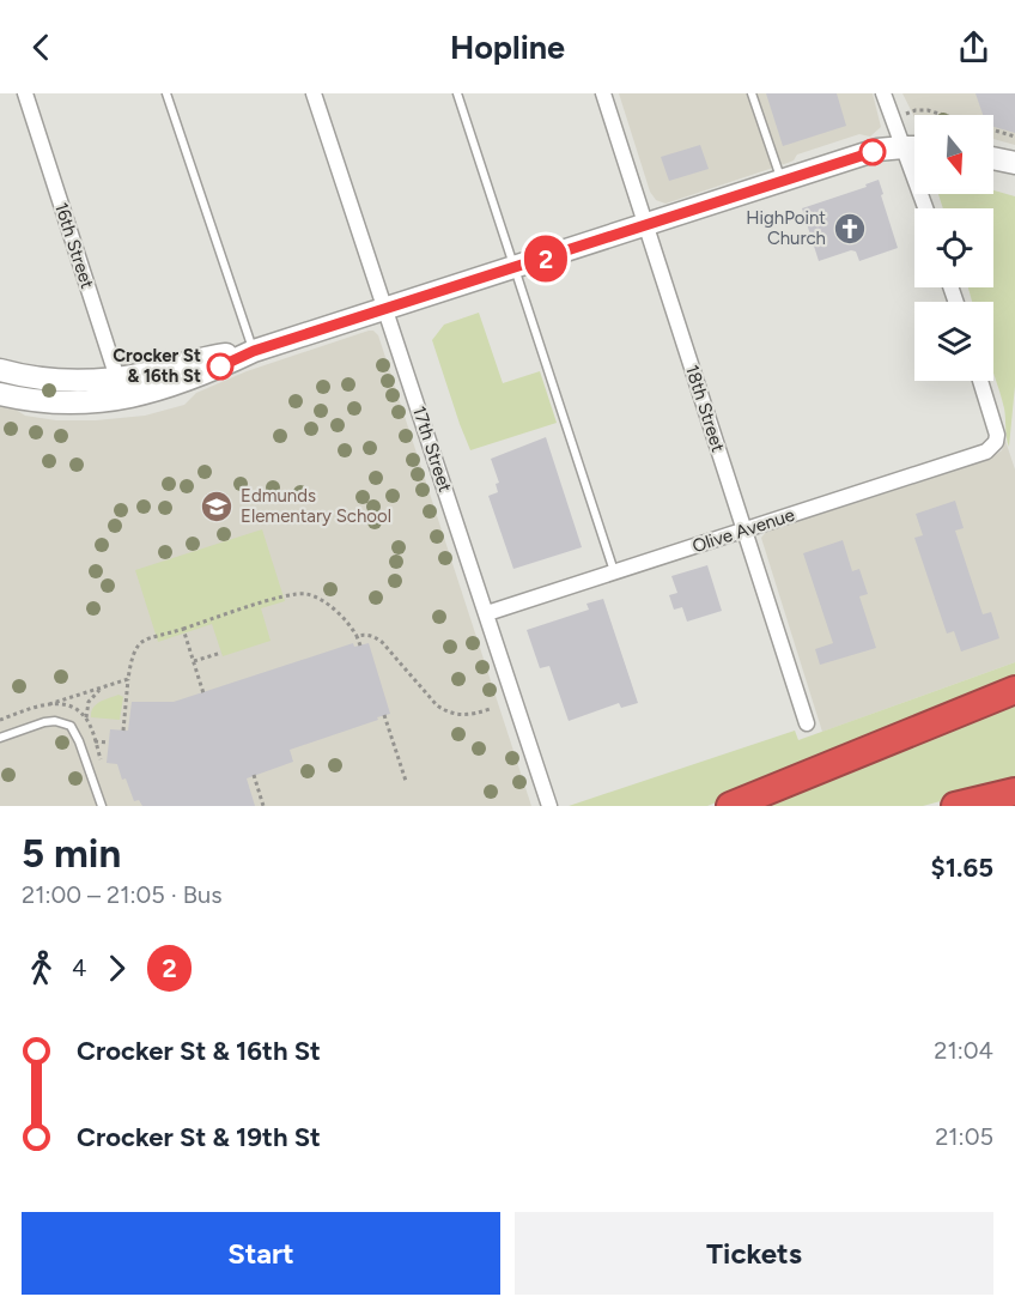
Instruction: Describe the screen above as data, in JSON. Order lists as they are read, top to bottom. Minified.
{"streets":{"street":["16th Street","18th Street","17th Street","Olive Avenue"]},"crossings":[["18th Street","Olive Avenue"],["17th Street","Olive Avenue"]],"places":{"church":["HighPoint Church"],"other":["Crocker St & 16th St"],"school or university":["Edmunds Elementary School"]},"lines":["bus line 2"],"north":"bottom","page":{"header":"Hopline","on_map":"2","heading":["5 min","21:00 – 21:05 · Bus","$1.65"],"legs":["4","2"],"list":[{"name":"Crocker St & 16th St","value":"21:04"},{"name":"Crocker St & 19th St","value":"21:05"}],"buttons":["Start","Tickets"]}}
